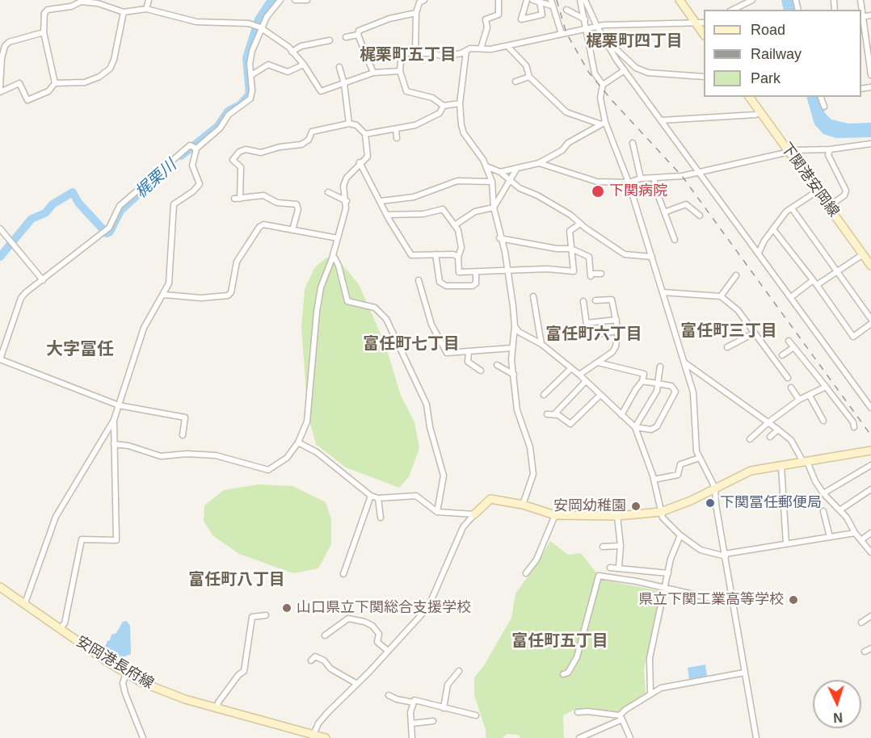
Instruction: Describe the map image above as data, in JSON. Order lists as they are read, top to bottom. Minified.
{"streets":{"main road":["下関港安岡線","安岡港長府線"]},"districts":["梶栗町四丁目","梶栗町五丁目","富任町三丁目","富任町六丁目","富任町七丁目","大字冨任","富任町八丁目","富任町五丁目"],"water":["梶栗川"],"places":["下関病院","下関冨任郵便局","安岡幼稚園","県立下関工業高等学校","山口県立下関総合支援学校"],"legend":["Road","Railway","Park"],"north":"bottom"}
